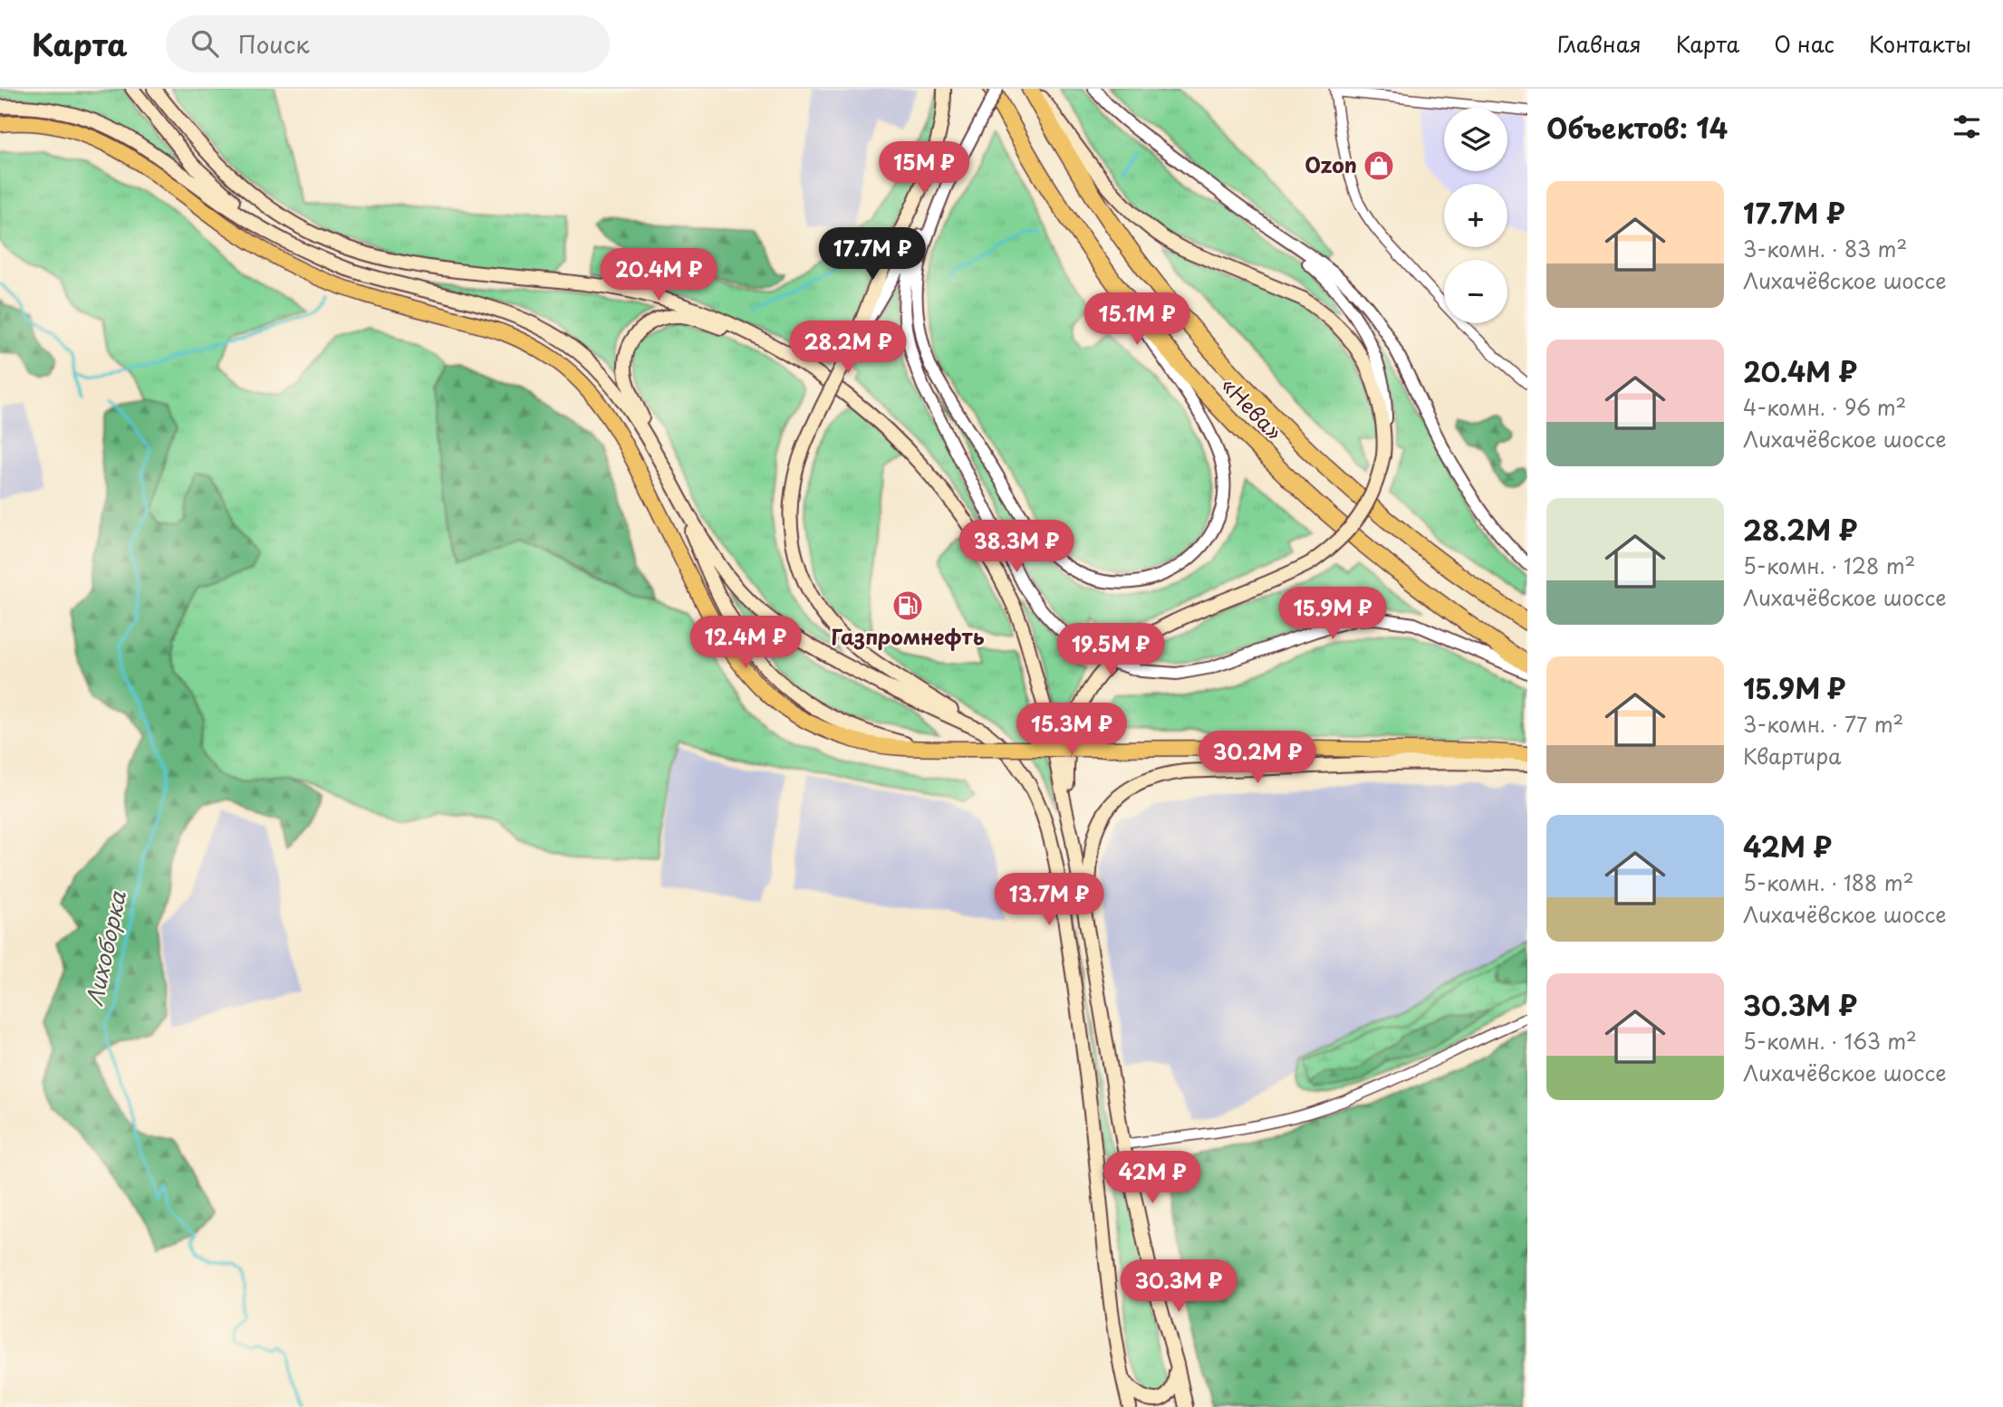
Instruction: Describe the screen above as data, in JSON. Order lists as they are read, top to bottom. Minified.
{"streets":{"highway":["«Нева»"]},"water":["Лихоборка"],"places":{"shop":["Ozon"],"fuel station":["Газпромнефть"]},"page":{"header":"Карта","search":"Поиск","nav":["Главная","Карта","О нас","Контакты"],"heading":"Объектов: 14","map_buttons":["+","−"],"price":["15M ₽","17.7M ₽","20.4M ₽","15.1M ₽","28.2M ₽","38.3M ₽","15.9M ₽","12.4M ₽","19.5M ₽","15.3M ₽","30.2M ₽","13.7M ₽","42M ₽","30.3M ₽"],"list":[{"name":"17.7M ₽","note":"3-комн. · 83 m² · Лихачёвское шоссе"},{"name":"20.4M ₽","note":"4-комн. · 96 m² · Лихачёвское шоссе"},{"name":"28.2M ₽","note":"5-комн. · 128 m² · Лихачёвское шоссе"},{"name":"15.9M ₽","note":"3-комн. · 77 m² · Квартира"},{"name":"42M ₽","note":"5-комн. · 188 m² · Лихачёвское шоссе"},{"name":"30.3M ₽","note":"5-комн. · 163 m² · Лихачёвское шоссе"}]}}
